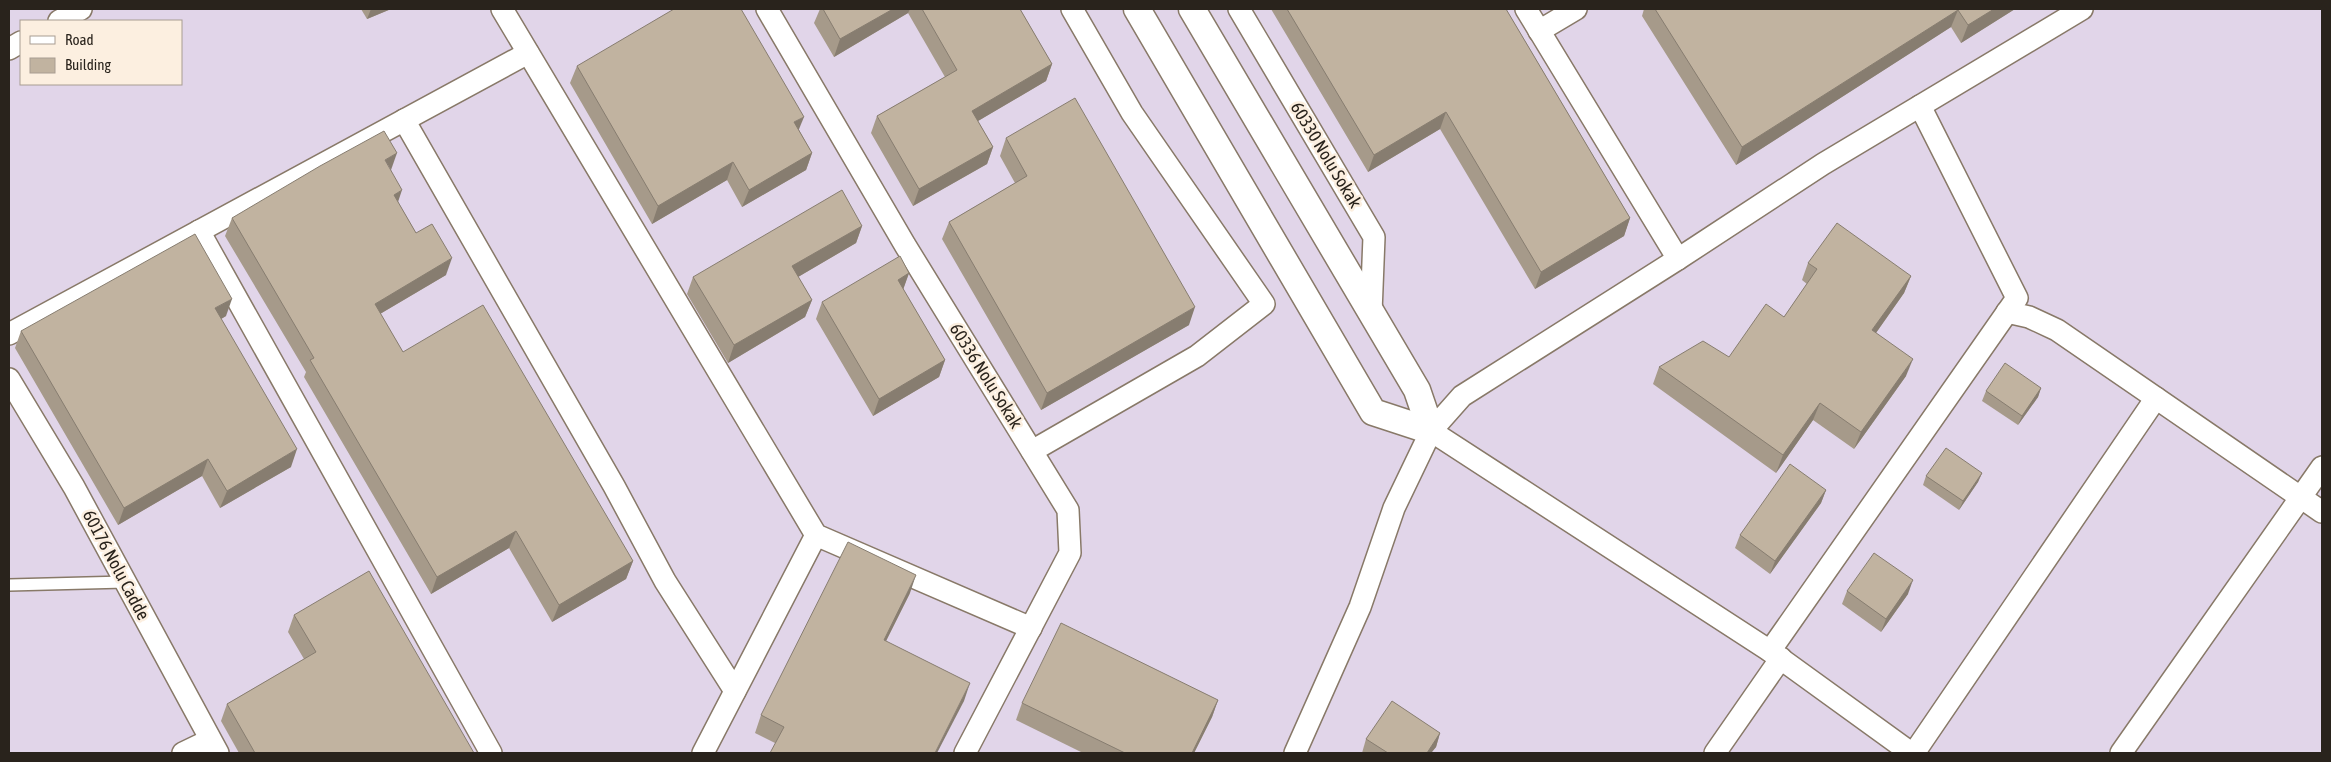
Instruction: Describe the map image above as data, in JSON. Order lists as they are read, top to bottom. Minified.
{"streets":{"street":["60330 Nolu Sokak","60336 Nolu Sokak","60176 Nolu Cadde"]},"legend":["Road","Building"]}
